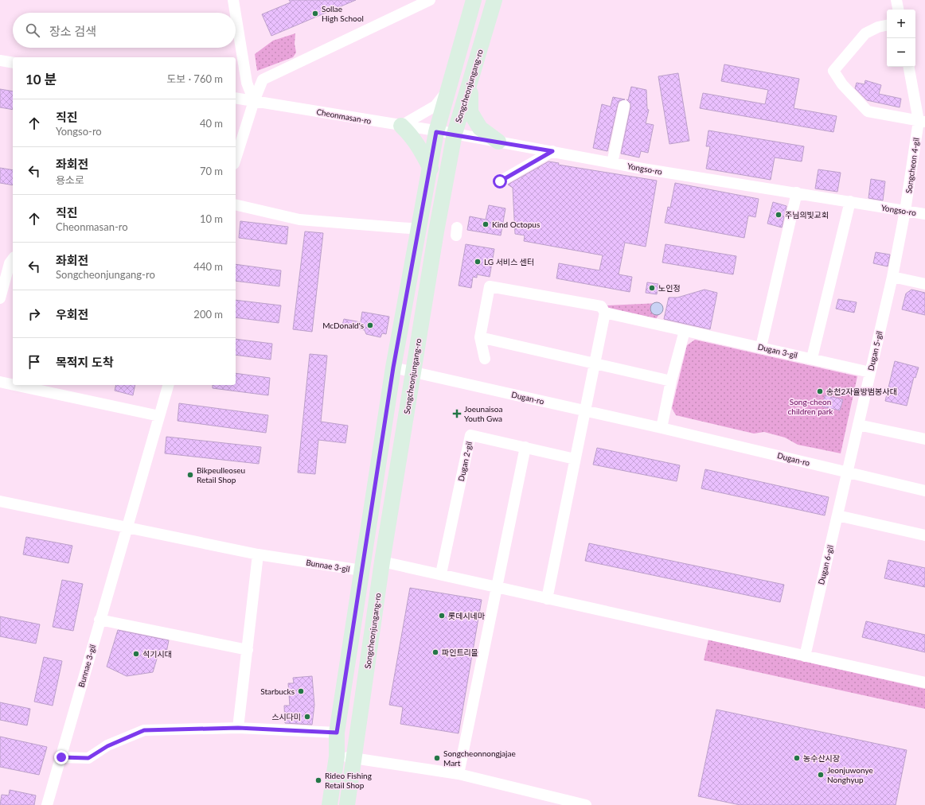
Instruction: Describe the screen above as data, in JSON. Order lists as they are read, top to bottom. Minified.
{"streets":{"street":["Songcheonjungang-ro","Cheonmasan-ro","Songcheon 4-gil","Yongso-ro","Dugan 3-gil","Dugan 5-gil","Dugan-ro","Dugan 2-gil","Dugan 6-gil","Bunnae 3-gil"]},"crossings":[["Songcheonjungang-ro","Cheonmasan-ro"],["Songcheonjungang-ro","Dugan-ro"],["Cheonmasan-ro","Yongso-ro"],["Songcheon 4-gil","Yongso-ro"],["Songcheon 4-gil","Dugan 5-gil"],["Yongso-ro","Dugan 5-gil"],["Dugan 3-gil","Dugan 5-gil"],["Dugan 5-gil","Dugan-ro"],["Dugan 5-gil","Dugan 6-gil"],["Dugan-ro","Dugan 6-gil"]],"parks":["Song-cheon children park"],"places":{"other":["Sollae High School","주님의빛교회","Kind Octopus","LG 서비스 센터","노인정","McDonald's","송천2자율방범봉사대","Bikpeulleoseu Retail Shop","롯데시네마","파인트리몰","석기시대","Starbucks","스시다미","Songcheonnongjajae Mart","농수산시장","Jeonjuwonye Nonghyup","Rideo Fishing Retail Shop"],"health":["Joeunaisoa Youth Gwa"]},"page":{"map_buttons":["+","−"],"search":"장소 검색","heading":["10 분","도보 · 760 m"],"list":[["직진","Yongso-ro","40 m"],["좌회전","용소로","70 m"],["직진","Cheonmasan-ro","10 m"],["좌회전","Songcheonjungang-ro","440 m"],["우회전","200 m"],"목적지 도착"]}}
